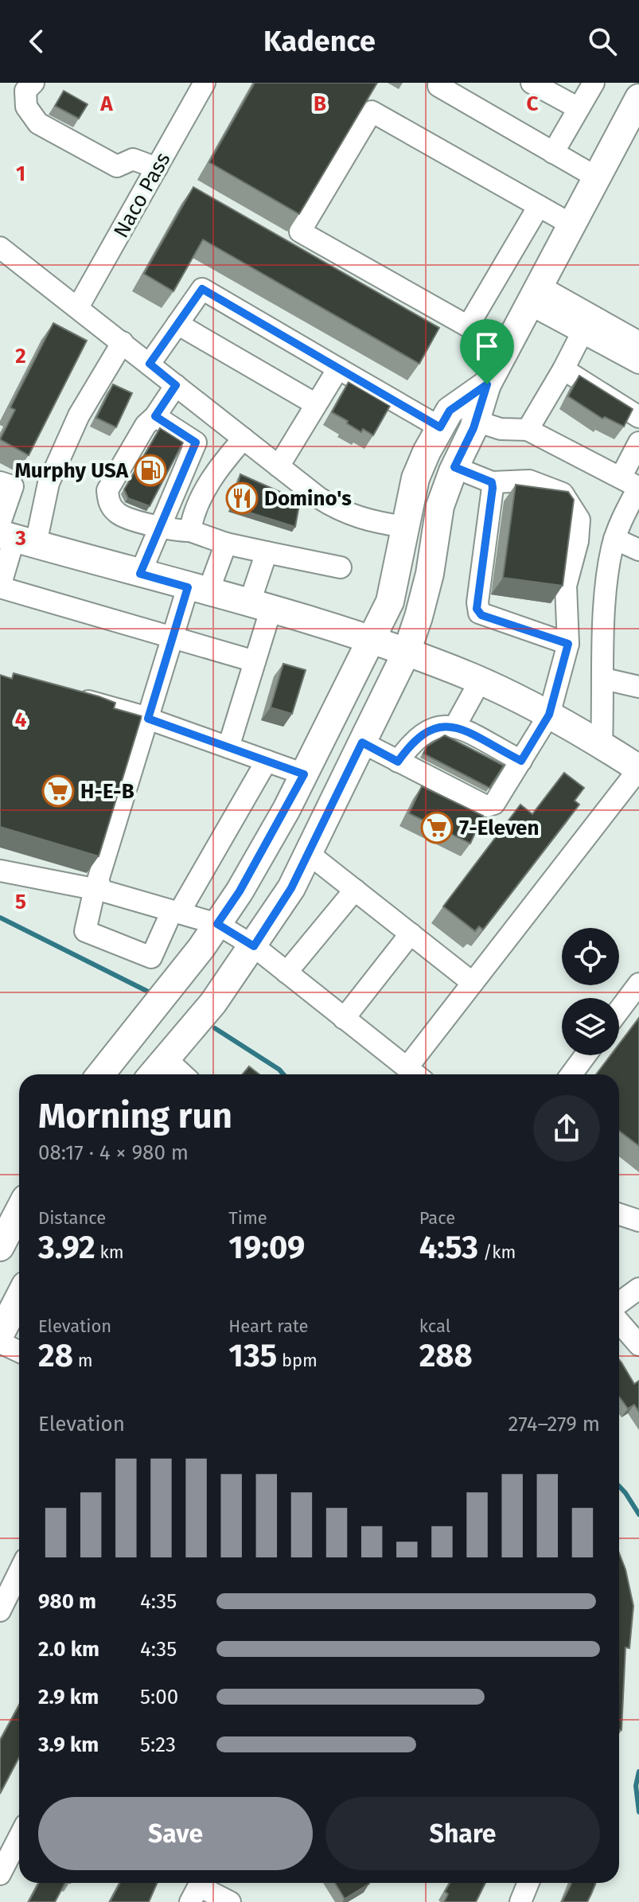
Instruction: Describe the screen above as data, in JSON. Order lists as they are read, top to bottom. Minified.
{"streets":{"street":["Naco Pass"]},"places":{"fuel station":["Murphy USA"],"restaurant":["Domino's"],"supermarket":["H-E-B","7-Eleven"]},"page":{"header":"Kadence","heading":["Morning run","08:17 · 4 × 980 m"],"stats":[["Distance","3.92 km"],["Time","19:09"],["Pace","4:53 /km"],["Elevation","28 m"],["Heart rate","135 bpm"],["kcal","288"]],"chart":["Elevation","274–279 m"],"list":[{"name":"980 m","note":"4:35"},{"name":"2.0 km","note":"4:35"},{"name":"2.9 km","note":"5:00"},{"name":"3.9 km","note":"5:23"}],"buttons":["Save","Share"]},"grid":{"columns":["A","B","C"],"rows":["1","2","3","4","5"]}}
